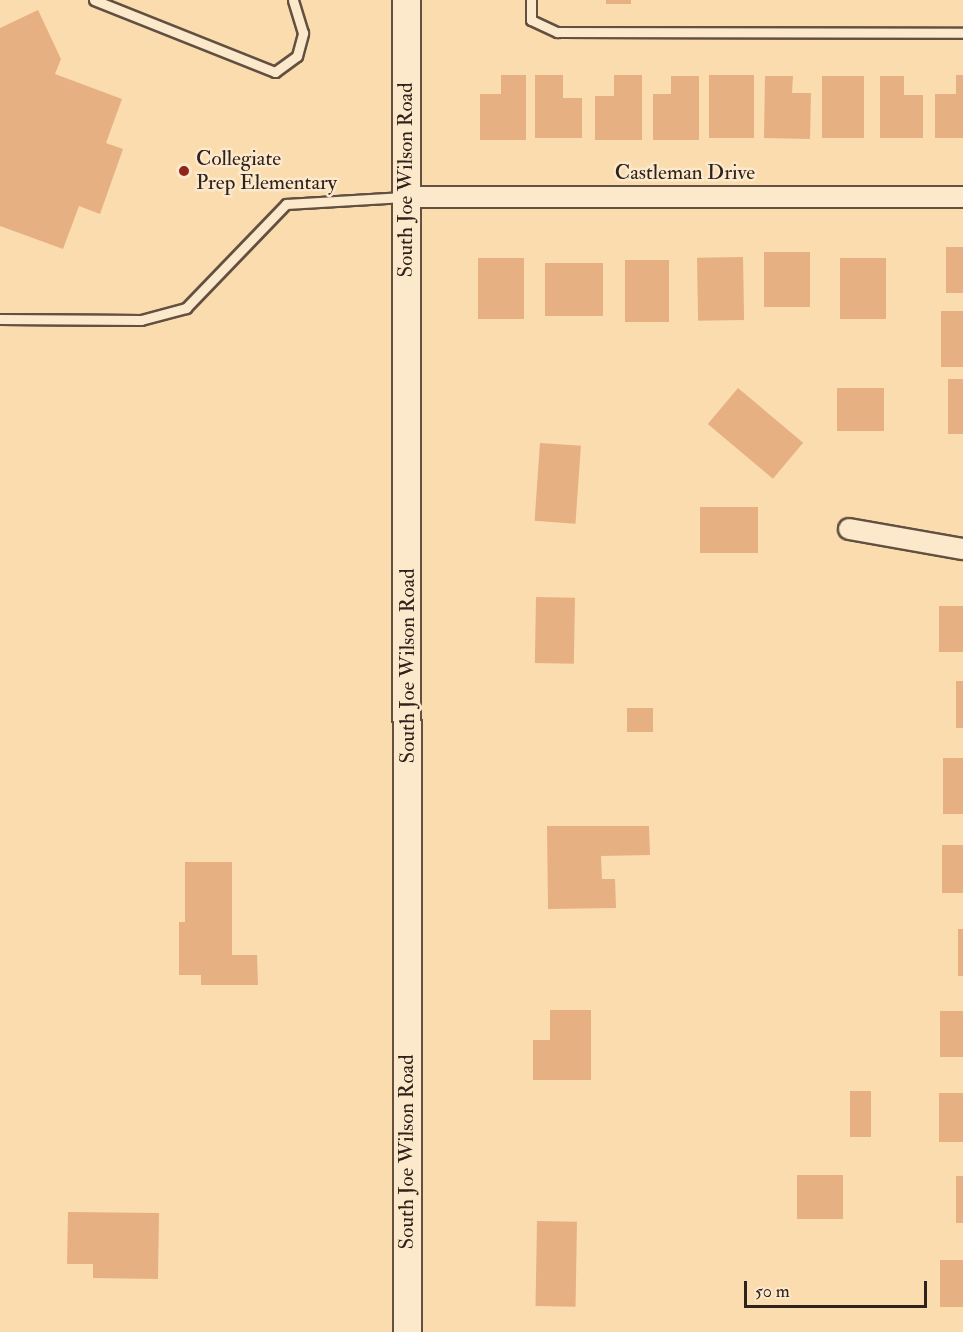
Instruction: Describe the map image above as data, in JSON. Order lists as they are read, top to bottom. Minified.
{"streets":{"street":["Castleman Drive","South Joe Wilson Road"]},"crossings":[["Castleman Drive","South Joe Wilson Road"]],"places":["Collegiate Prep Elementary"],"scale_bar":"50 m"}
